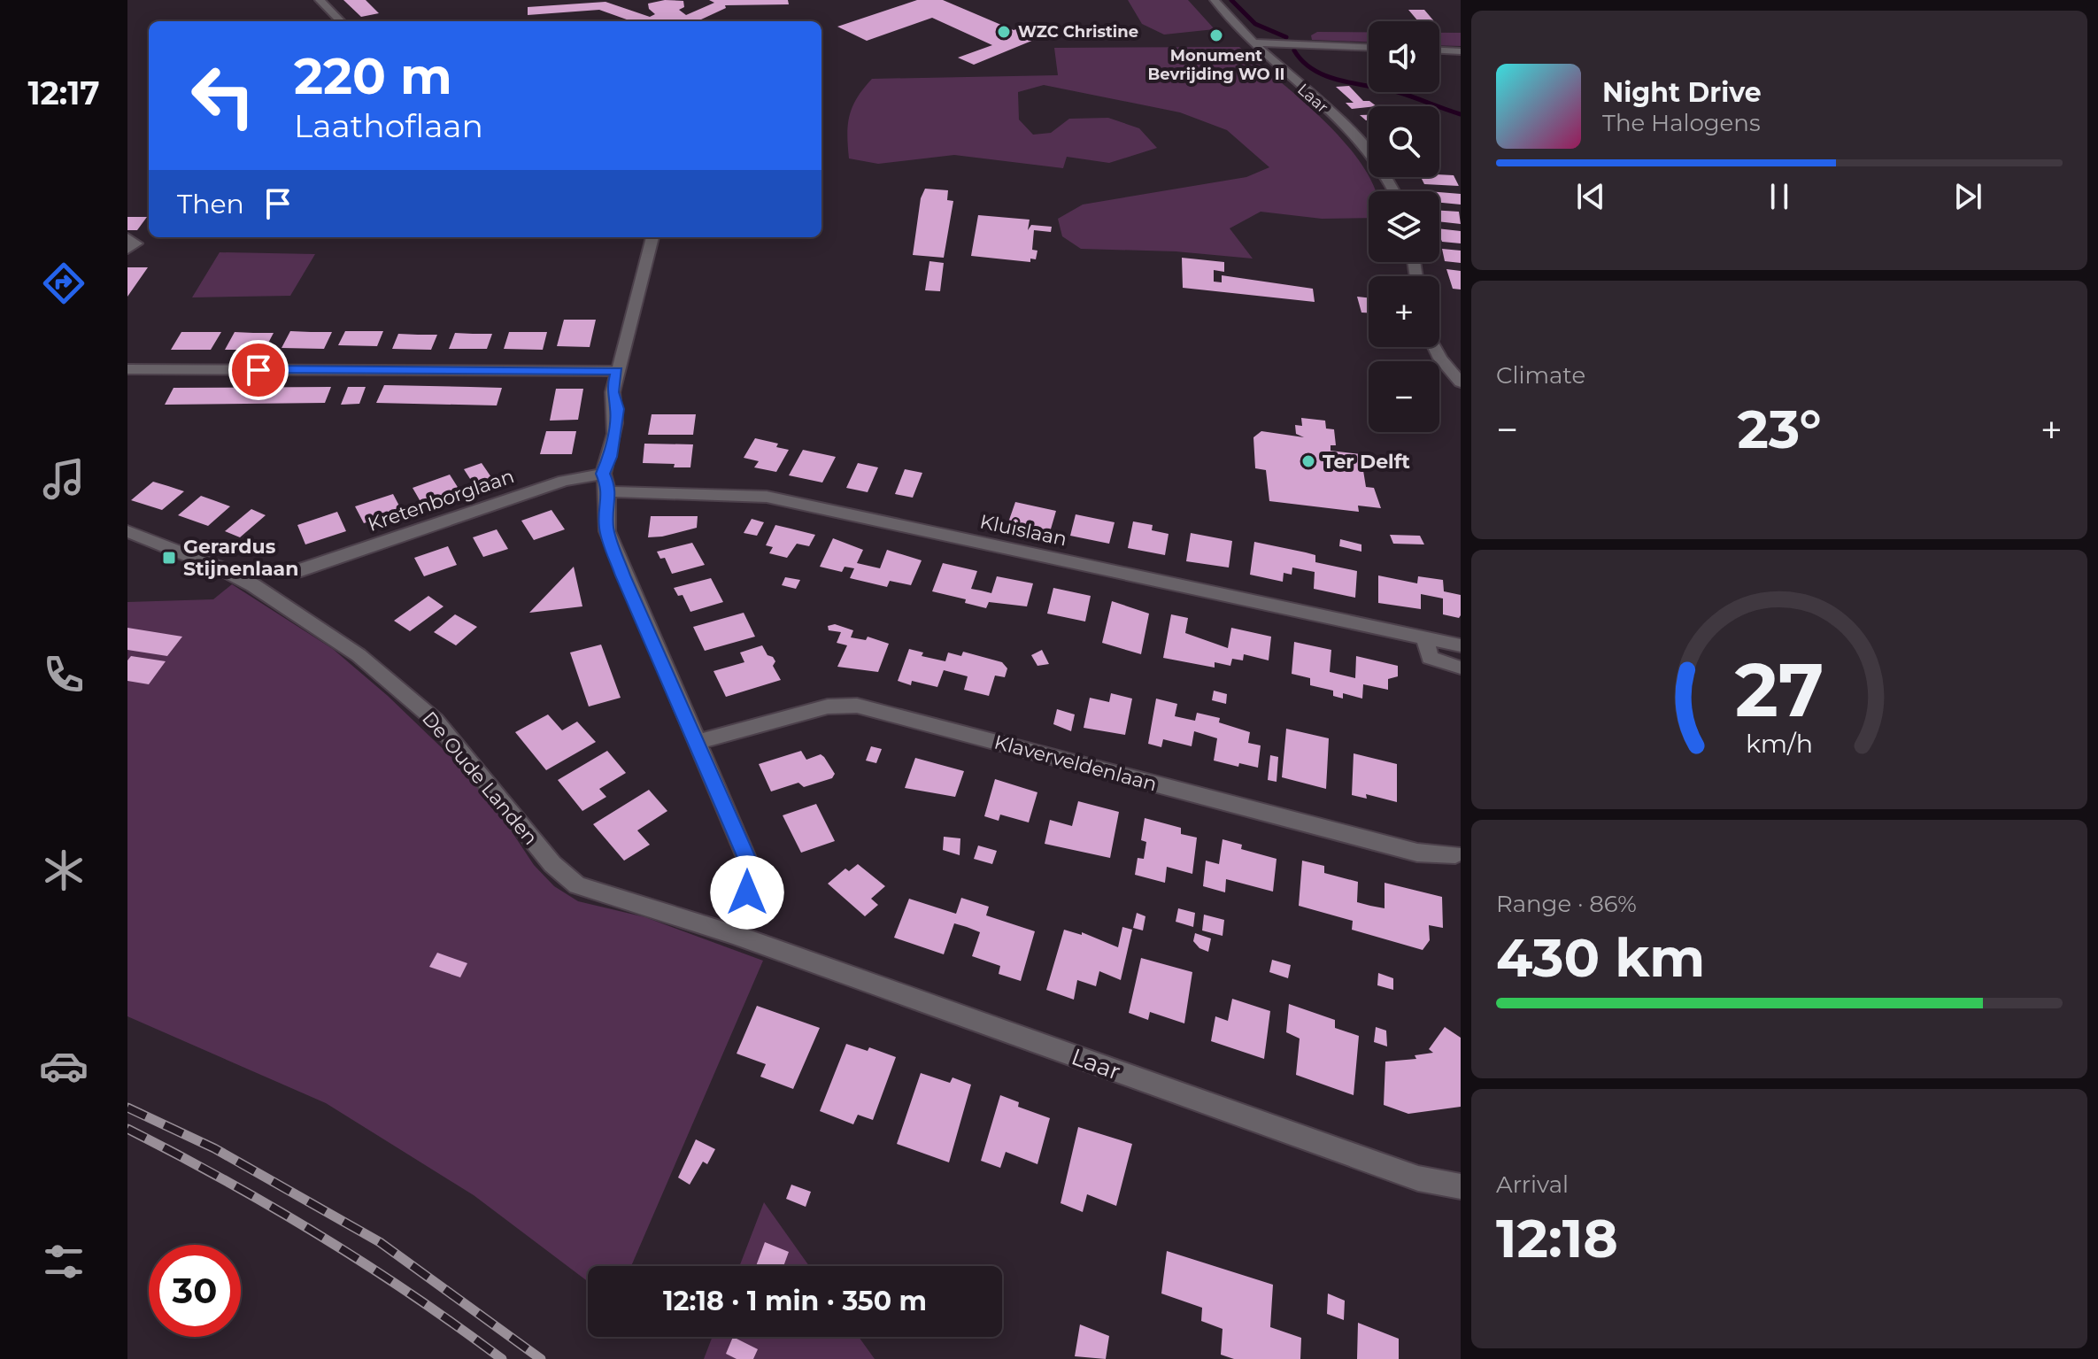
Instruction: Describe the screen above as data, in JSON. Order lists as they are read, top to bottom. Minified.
{"streets":{"street":["Laar","Kretenborglaan","Kluislaan","Klaverveldenlaan","De Oude Landen"]},"crossings":[["Laar","De Oude Landen"]],"places":{"other":["WZC Christine","Monument Bevrijding WO II","Ter Delft"],"transit":["Gerardus Stijnenlaan"]},"page":{"tabs":"12:17","map_buttons":["+","−"],"turn":["220 m","Laathoflaan"],"song":["Night Drive","The Halogens"],"then":"Then","tile":["Climate",["Range · 86%","430 km"],["Arrival","12:18"]],"heat":["−","23°","+"],"limit":"30","trip":"12:18 · 1 min · 350 m","gauge":["27","km/h"]}}
